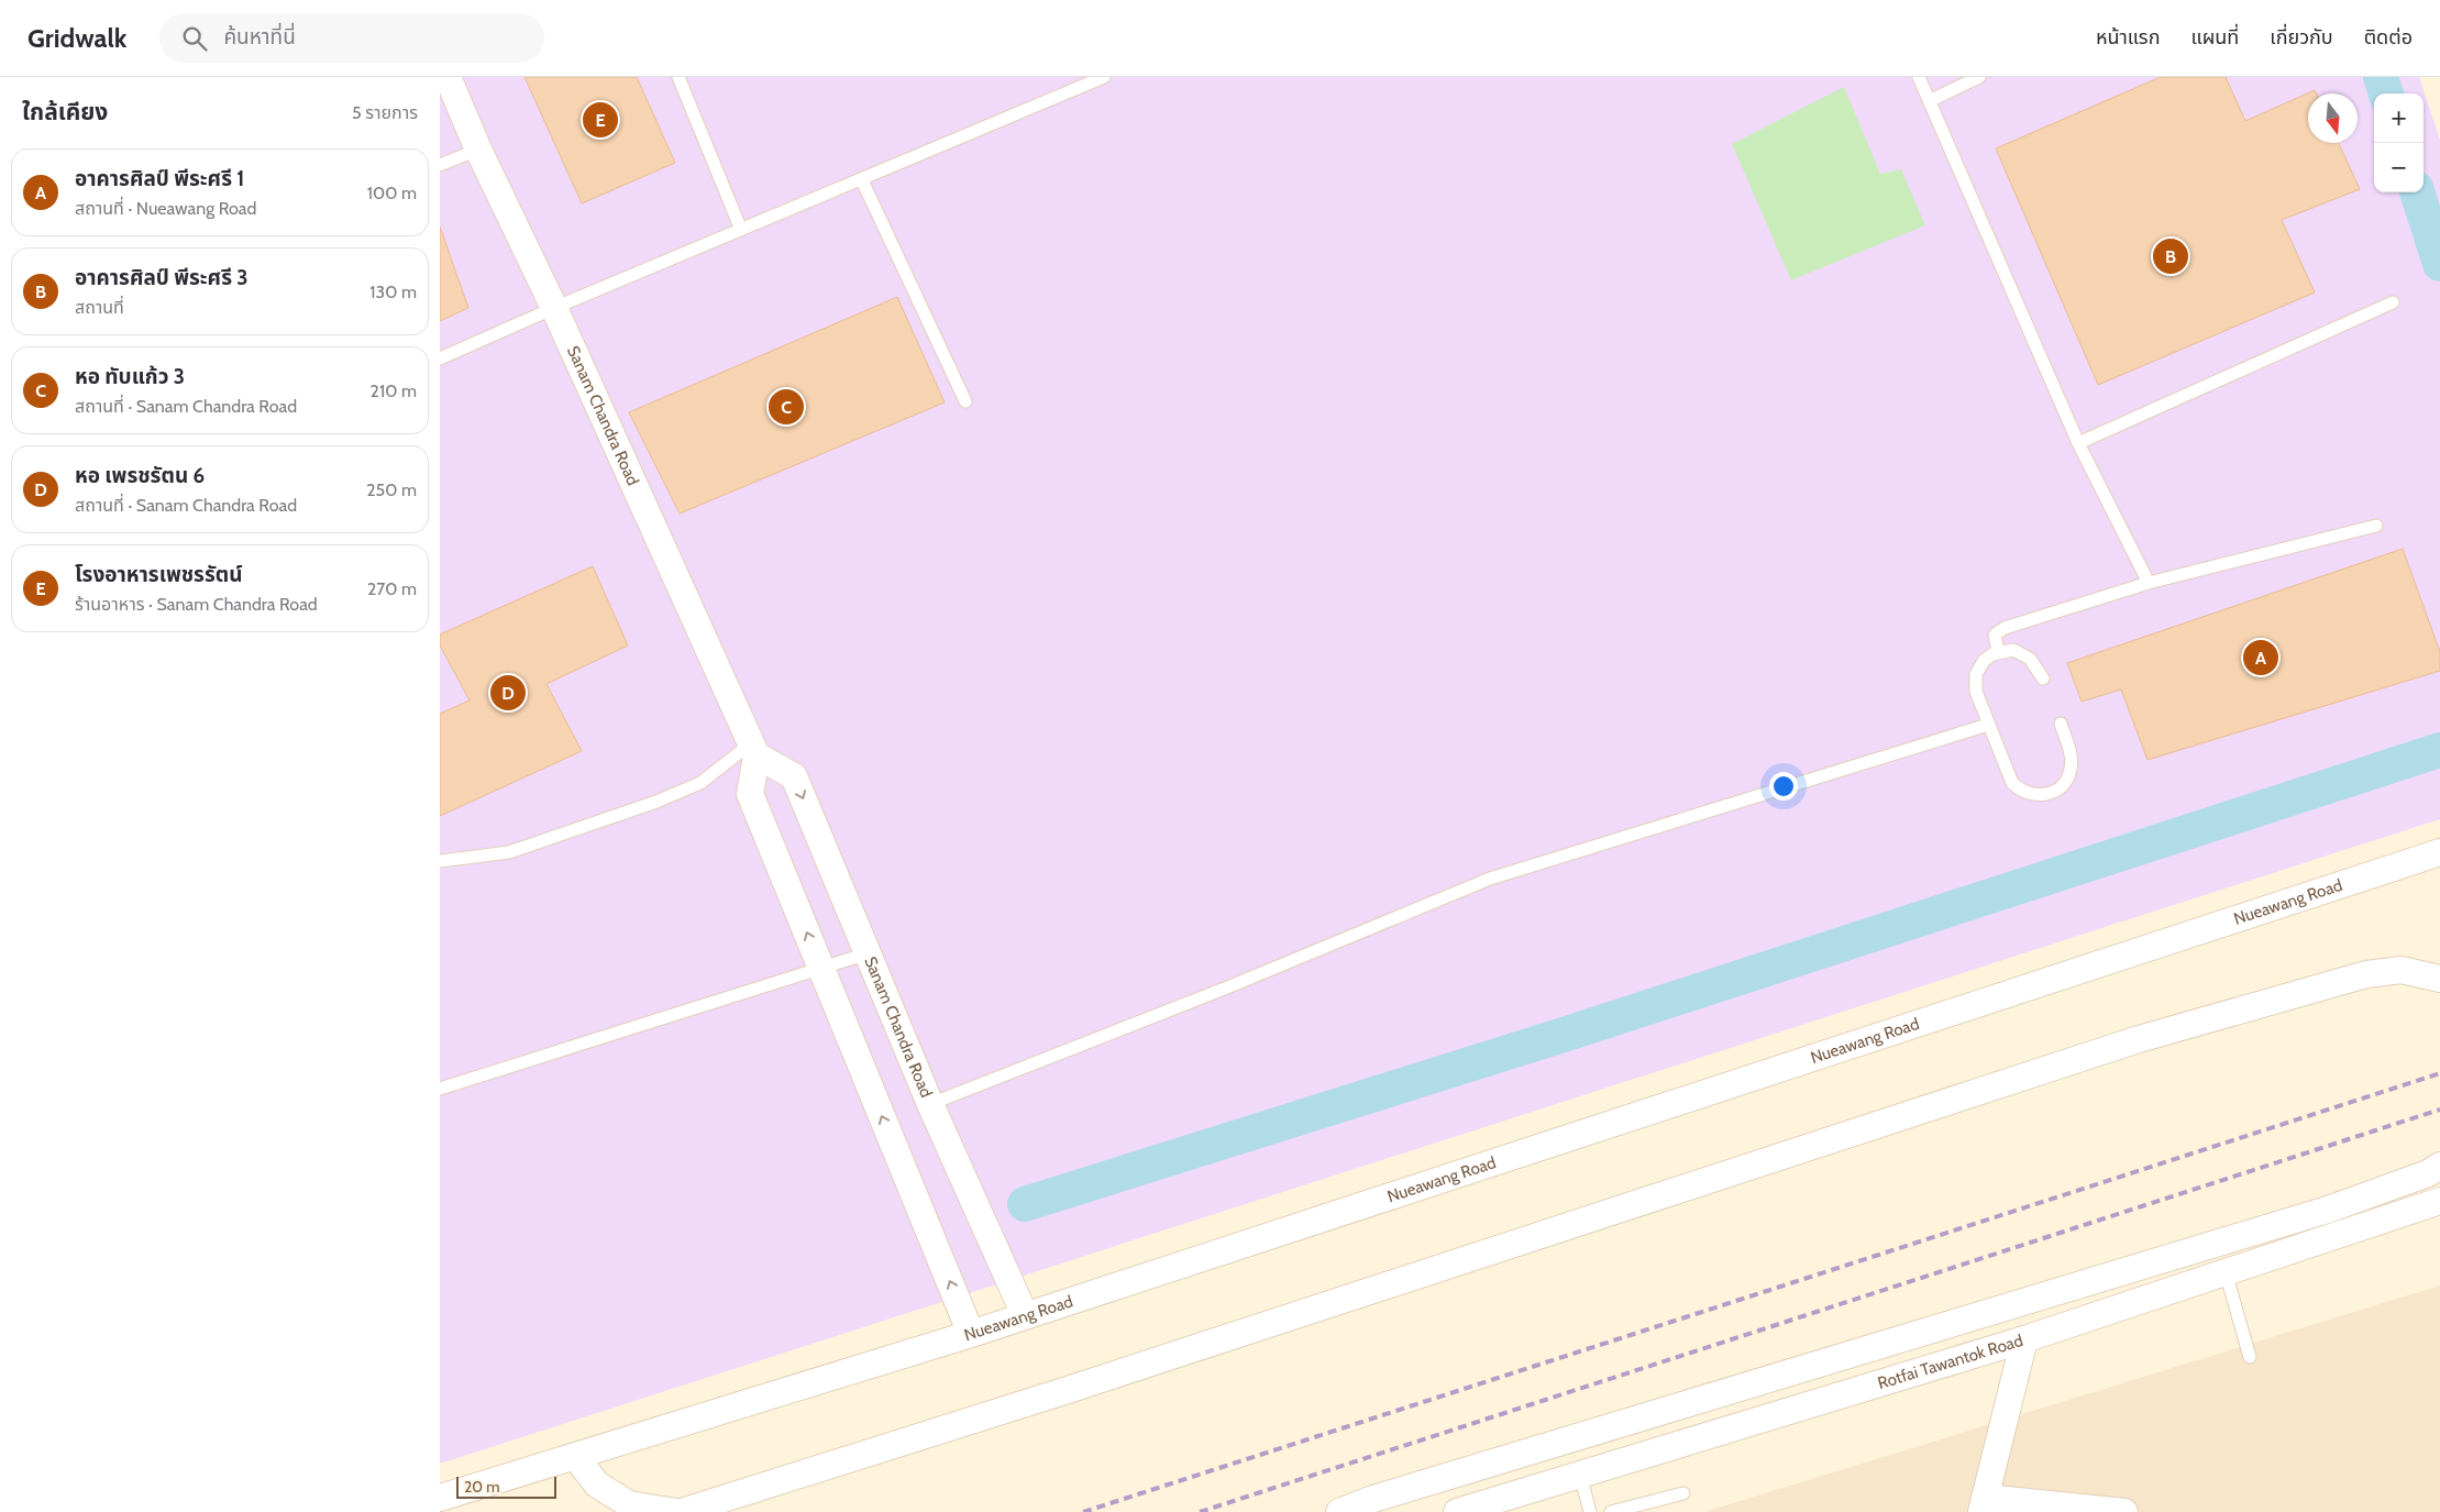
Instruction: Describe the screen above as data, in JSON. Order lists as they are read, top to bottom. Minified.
{"streets":{"street":["Sanam Chandra Road","Nueawang Road","Rotfai Tawantok Road"]},"crossings":[["Sanam Chandra Road","Nueawang Road"]],"scale_bar":"20 m","north":"bottom","page":{"header":"Gridwalk","search":"ค้นหาที่นี่","nav":["หน้าแรก","แผนที่","เกี่ยวกับ","ติดต่อ"],"heading":["ใกล้เคียง","5 รายการ"],"map_buttons":["+","−"],"pins":["E","B","C","A","D"],"list":[{"mark":"A","name":"อาคารศิลป์ พีระศรี 1","note":"สถานที่ · Nueawang Road","value":"100 m"},{"mark":"B","name":"อาคารศิลป์ พีระศรี 3","note":"สถานที่","value":"130 m"},{"mark":"C","name":"หอ ทับแก้ว 3","note":"สถานที่ · Sanam Chandra Road","value":"210 m"},{"mark":"D","name":"หอ เพรชรัตน 6","note":"สถานที่ · Sanam Chandra Road","value":"250 m"},{"mark":"E","name":"โรงอาหารเพชรรัตน์","note":"ร้านอาหาร · Sanam Chandra Road","value":"270 m"}],"scale":"20 m"}}
